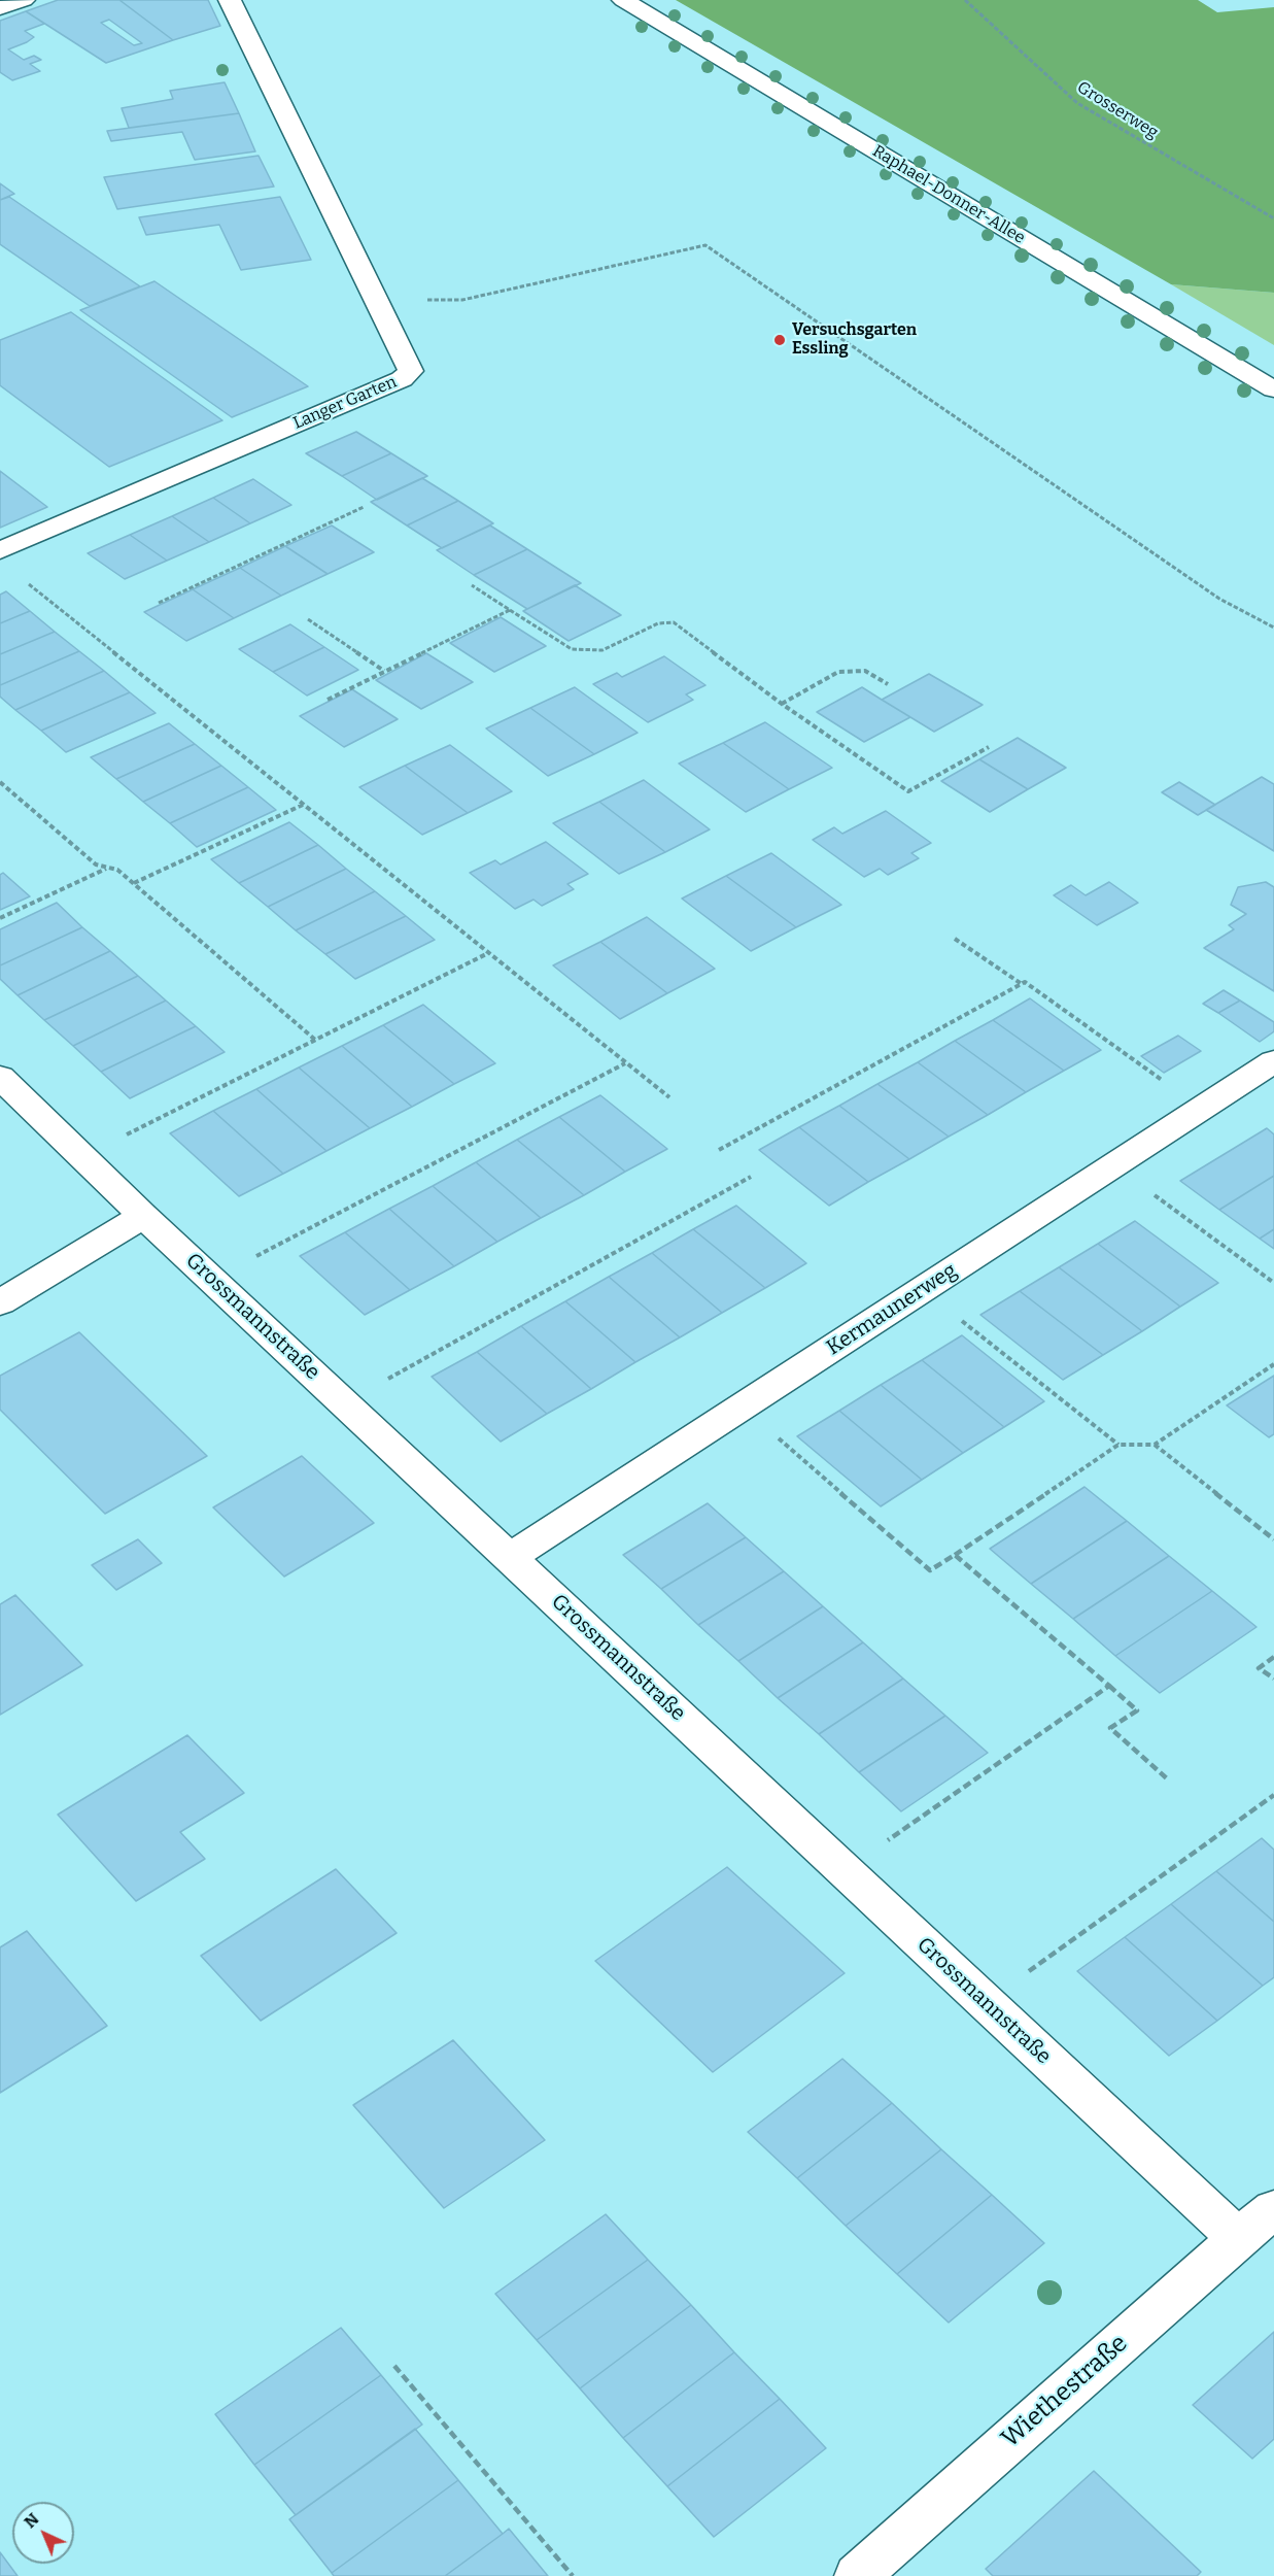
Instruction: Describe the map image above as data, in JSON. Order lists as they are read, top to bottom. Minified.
{"streets":{"street":["Raphael-Donner-Allee","Langer Garten","Kermaunerweg","Grossmannstraße","Wiethestraße"],"path":["Grosserweg"]},"crossings":[["Kermaunerweg","Grossmannstraße"],["Grossmannstraße","Wiethestraße"]],"places":["Versuchsgarten Essling"],"north":"top left"}
